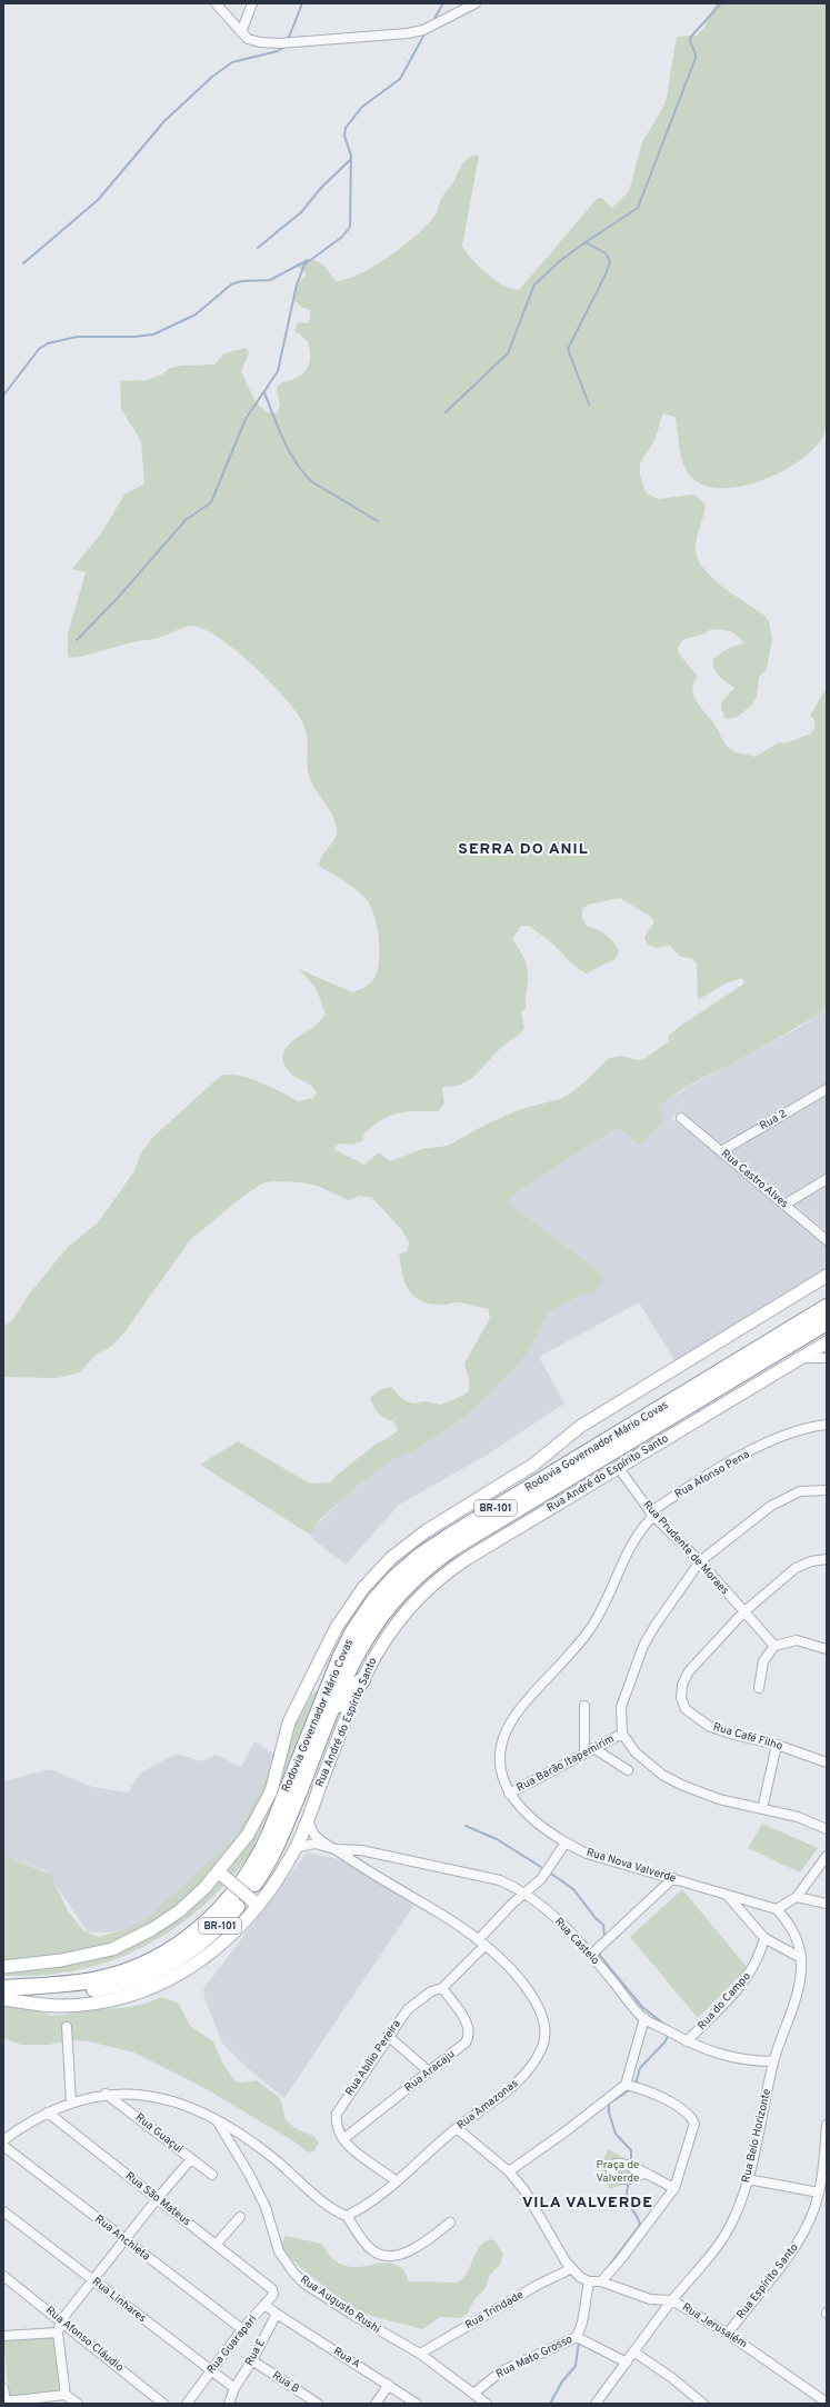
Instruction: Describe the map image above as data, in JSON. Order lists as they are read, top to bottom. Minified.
{"streets":{"highway":["Rodovia Governador Mário Covas","BR-101"],"street":["Rua 2","Rua Castro Alves","Rua André do Espírito Santo","Rua Afonso Pena","Rua Prudente de Moraes","Rua Café Filho","Rua Barão Itapemirim","Rua Nova Valverde","Rua Castelo","Rua do Campo","Rua Abílio Pereira","Rua Aracaju","Rua Amazonas","Rua Guaçui","Rua Belo Horizonte","Rua São Mateus","Rua Anchieta","Rua Espírito Santo","Rua Linhares","Rua Augusto Rushi","Rua Trindade","Rua Jerusalém","Rua Afonso Cláudio","Rua Guarapari","Rua E","Rua Mato Grosso","Rua A","Rua B"]},"crossings":[["Rua 2","Rua Castro Alves"],["Rodovia Governador Mário Covas","Rua André do Espírito Santo"],["Rua André do Espírito Santo","Rua Prudente de Moraes"],["Rua André do Espírito Santo","Rua Amazonas"],["Rua Afonso Pena","Rua Prudente de Moraes"],["Rua Afonso Pena","Rua Nova Valverde"],["Rua Prudente de Moraes","Rua Café Filho"],["Rua Prudente de Moraes","Rua Nova Valverde"],["Rua Barão Itapemirim","Rua Nova Valverde"],["Rua Nova Valverde","Rua Castelo"],["Rua Nova Valverde","Rua do Campo"],["Rua Nova Valverde","Rua Abílio Pereira"],["Rua Nova Valverde","Rua Belo Horizonte"],["Rua Castelo","Rua do Campo"],["Rua Castelo","Rua Abílio Pereira"],["Rua Castelo","Rua Amazonas"],["Rua Castelo","Rua Belo Horizonte"],["Rua Abílio Pereira","Rua Aracaju"],["Rua Abílio Pereira","Rua Amazonas"],["Rua Belo Horizonte","Rua Jerusalém"],["Rua São Mateus","Rua Guarapari"],["Rua Anchieta","Rua Guarapari"],["Rua Espírito Santo","Rua Jerusalém"],["Rua Linhares","Rua Guarapari"],["Rua Linhares","Rua E"],["Rua Augusto Rushi","Rua Trindade"],["Rua Augusto Rushi","Rua Mato Grosso"],["Rua Jerusalém","Rua Mato Grosso"],["Rua E","Rua A"],["Rua E","Rua B"]],"districts":["SERRA DO ANIL","VILA VALVERDE"],"parks":["Praça de Valverde"]}
